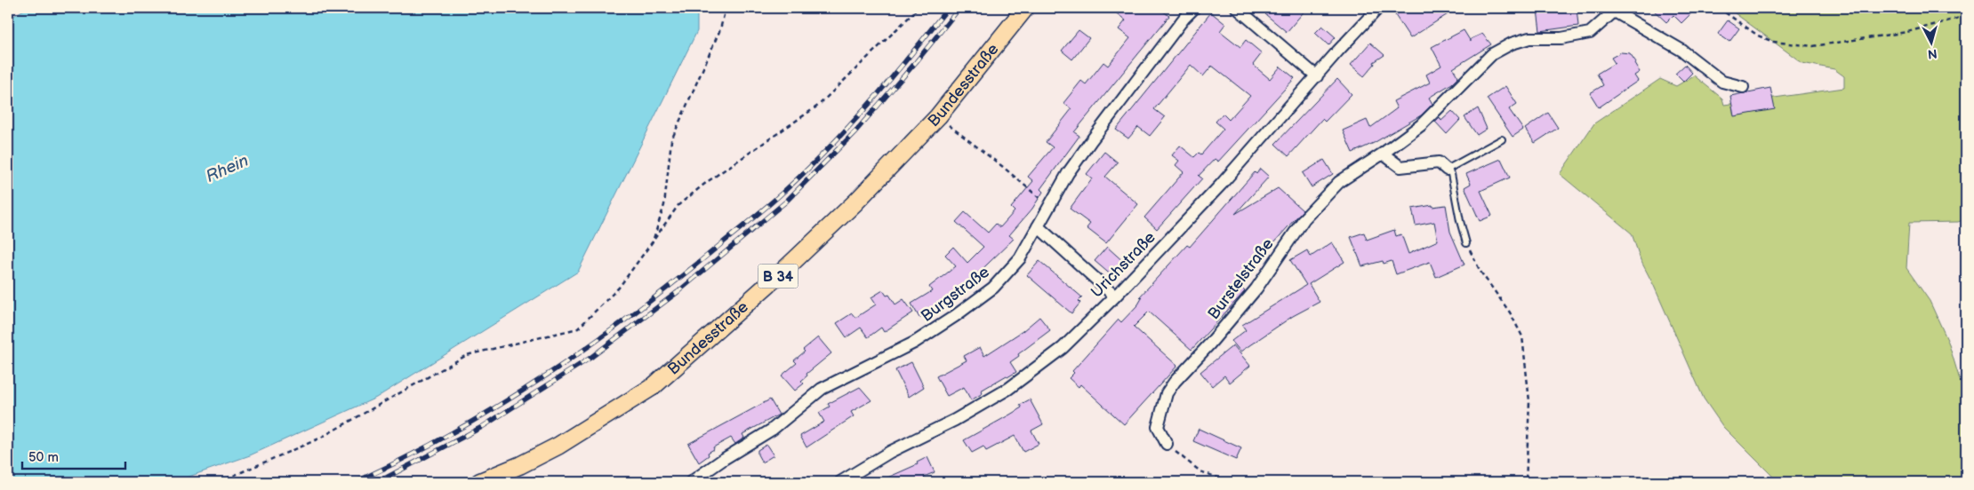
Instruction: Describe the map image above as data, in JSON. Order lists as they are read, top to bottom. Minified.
{"streets":{"main road":["Bundesstraße","B 34"],"street":["Urichstraße","Burstelstraße","Burgstraße"]},"water":["Rhein"],"scale_bar":"50 m","north":"bottom"}
